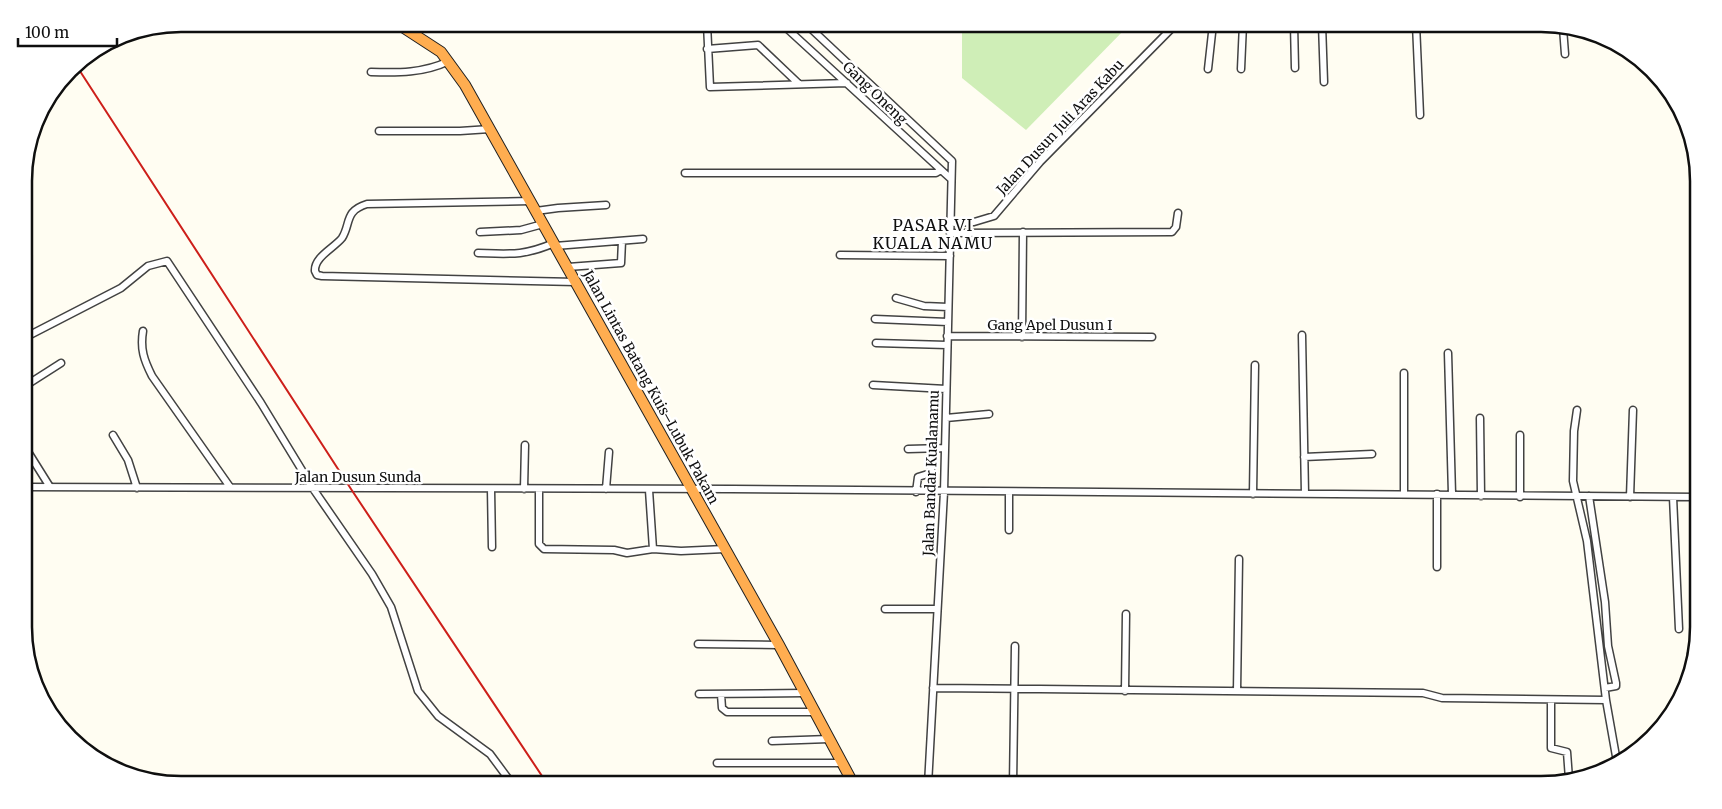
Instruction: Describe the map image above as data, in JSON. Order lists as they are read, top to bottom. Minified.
{"streets":{"highway":["Jalan Lintas Batang Kuis–Lubuk Pakam"],"street":["Gang Oneng","Jalan Dusun Juli Aras Kabu","Gang Apel Dusun I","Jalan Bandar Kualanamu","Jalan Dusun Sunda"]},"crossings":[["Gang Oneng","Jalan Bandar Kualanamu"],["Jalan Dusun Juli Aras Kabu","Jalan Bandar Kualanamu"],["Gang Apel Dusun I","Jalan Bandar Kualanamu"],["Jalan Lintas Batang Kuis–Lubuk Pakam","Jalan Dusun Sunda"],["Jalan Bandar Kualanamu","Jalan Dusun Sunda"]],"districts":["PASAR VI KUALA NAMU"],"scale_bar":"100 m"}
